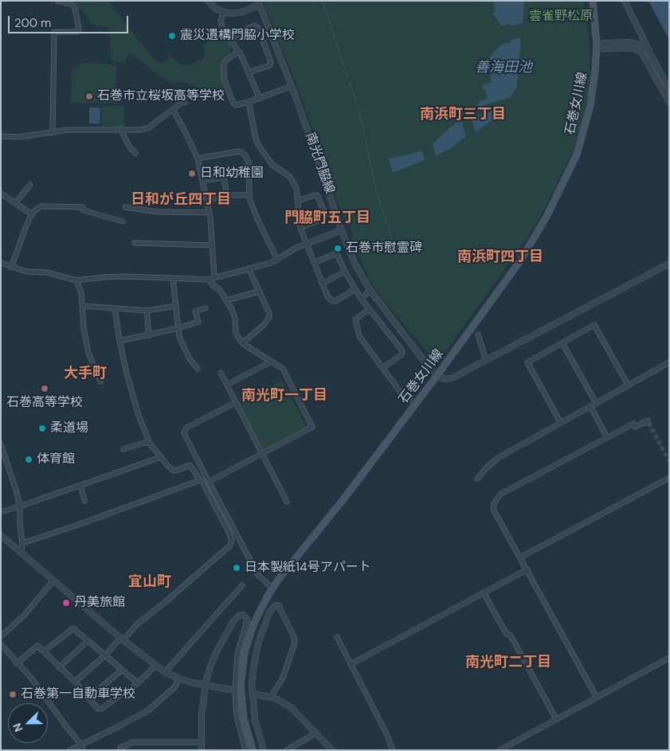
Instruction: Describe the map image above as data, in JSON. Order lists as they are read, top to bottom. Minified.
{"streets":{"main road":["石巻女川線"],"street":["南光門脇線"]},"crossings":[["石巻女川線","南光門脇線"]],"districts":["南浜町三丁目","日和が丘四丁目","門脇町五丁目","南浜町四丁目","大手町","南光町一丁目","宜山町","南光町二丁目"],"water":["善海田池"],"parks":["雲雀野松原"],"places":["震災遺構門脇小学校","石巻市立桜坂高等学校","日和幼稚園","石巻市慰霊碑","石巻高等学校","柔道場","体育館","日本製紙14号アパート","丹美旅館","石巻第一自動車学校"],"scale_bar":"200 m","north":"bottom left"}
